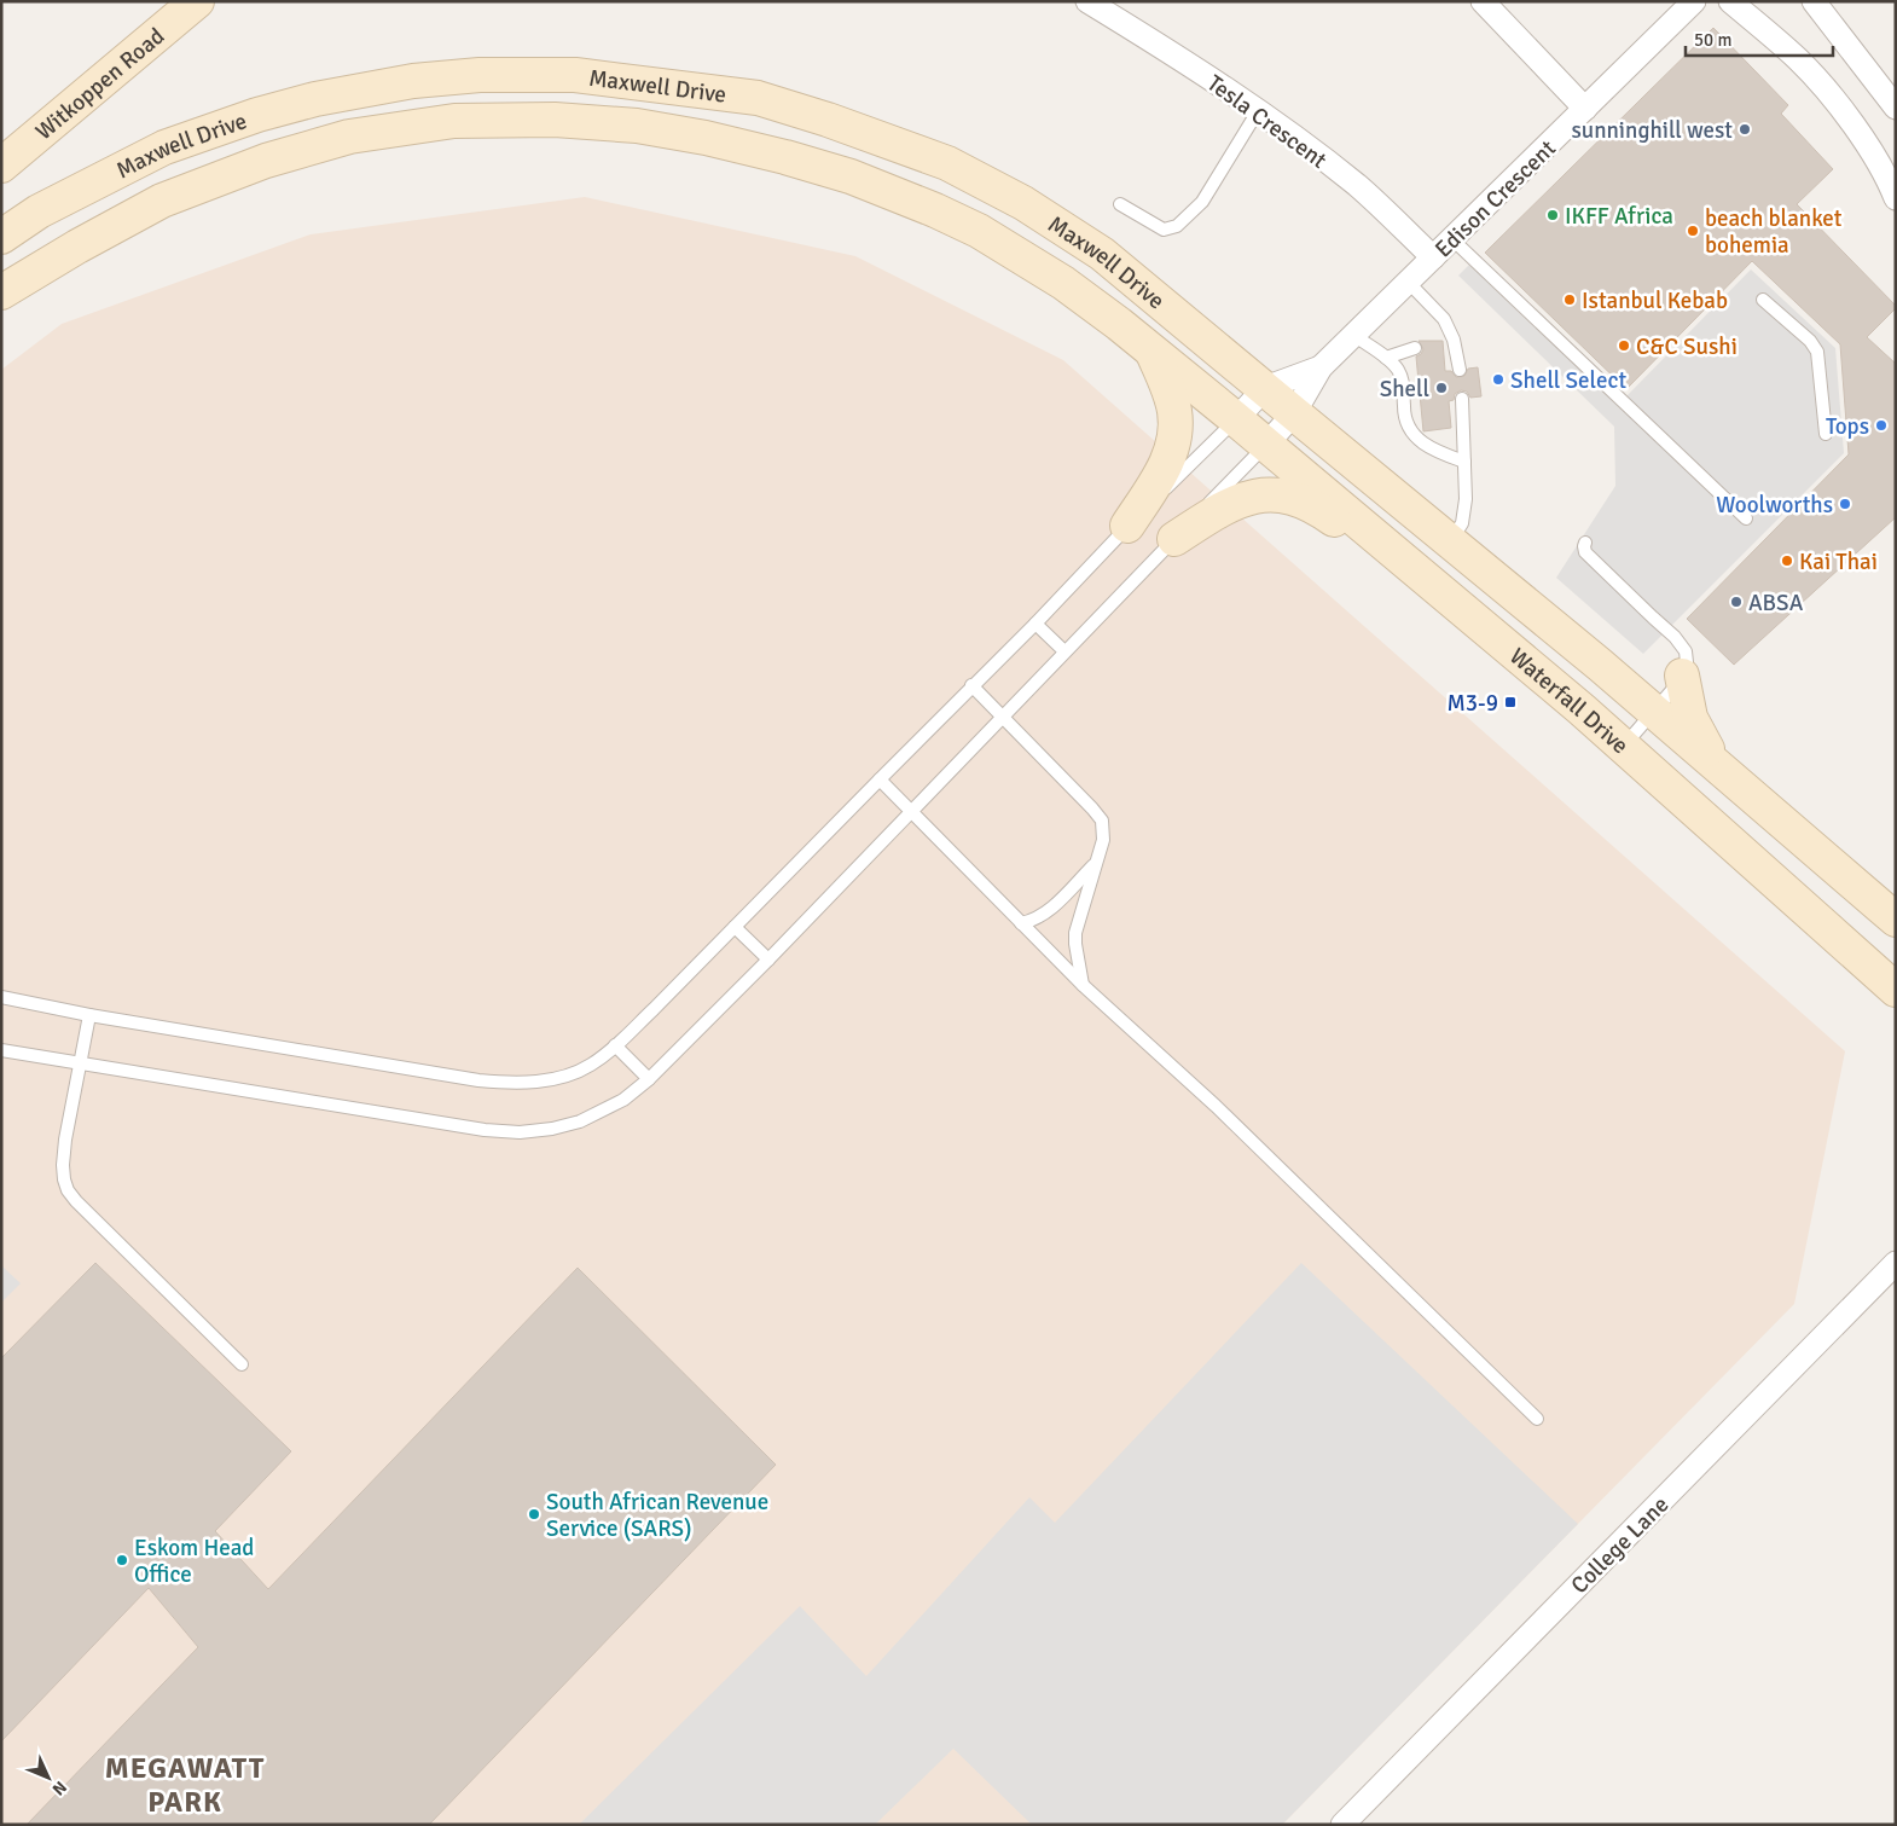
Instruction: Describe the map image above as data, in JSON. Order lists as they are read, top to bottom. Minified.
{"streets":{"main road":["Witkoppen Road","Maxwell Drive","Waterfall Drive"],"street":["Tesla Crescent","Edison Crescent","College Lane"]},"crossings":[["Maxwell Drive","Edison Crescent"],["Maxwell Drive","Waterfall Drive"],["Tesla Crescent","Edison Crescent"],["Edison Crescent","Waterfall Drive"]],"districts":["MEGAWATT PARK"],"places":{"other":["sunninghill west","IKFF Africa","beach blanket bohemia","Istanbul Kebab","C&C Sushi","Shell Select","Shell","Tops","Woolworths","Kai Thai","ABSA","South African Revenue Service (SARS)","Eskom Head Office"],"transit":["M3-9"]},"scale_bar":"50 m","north":"bottom right"}
